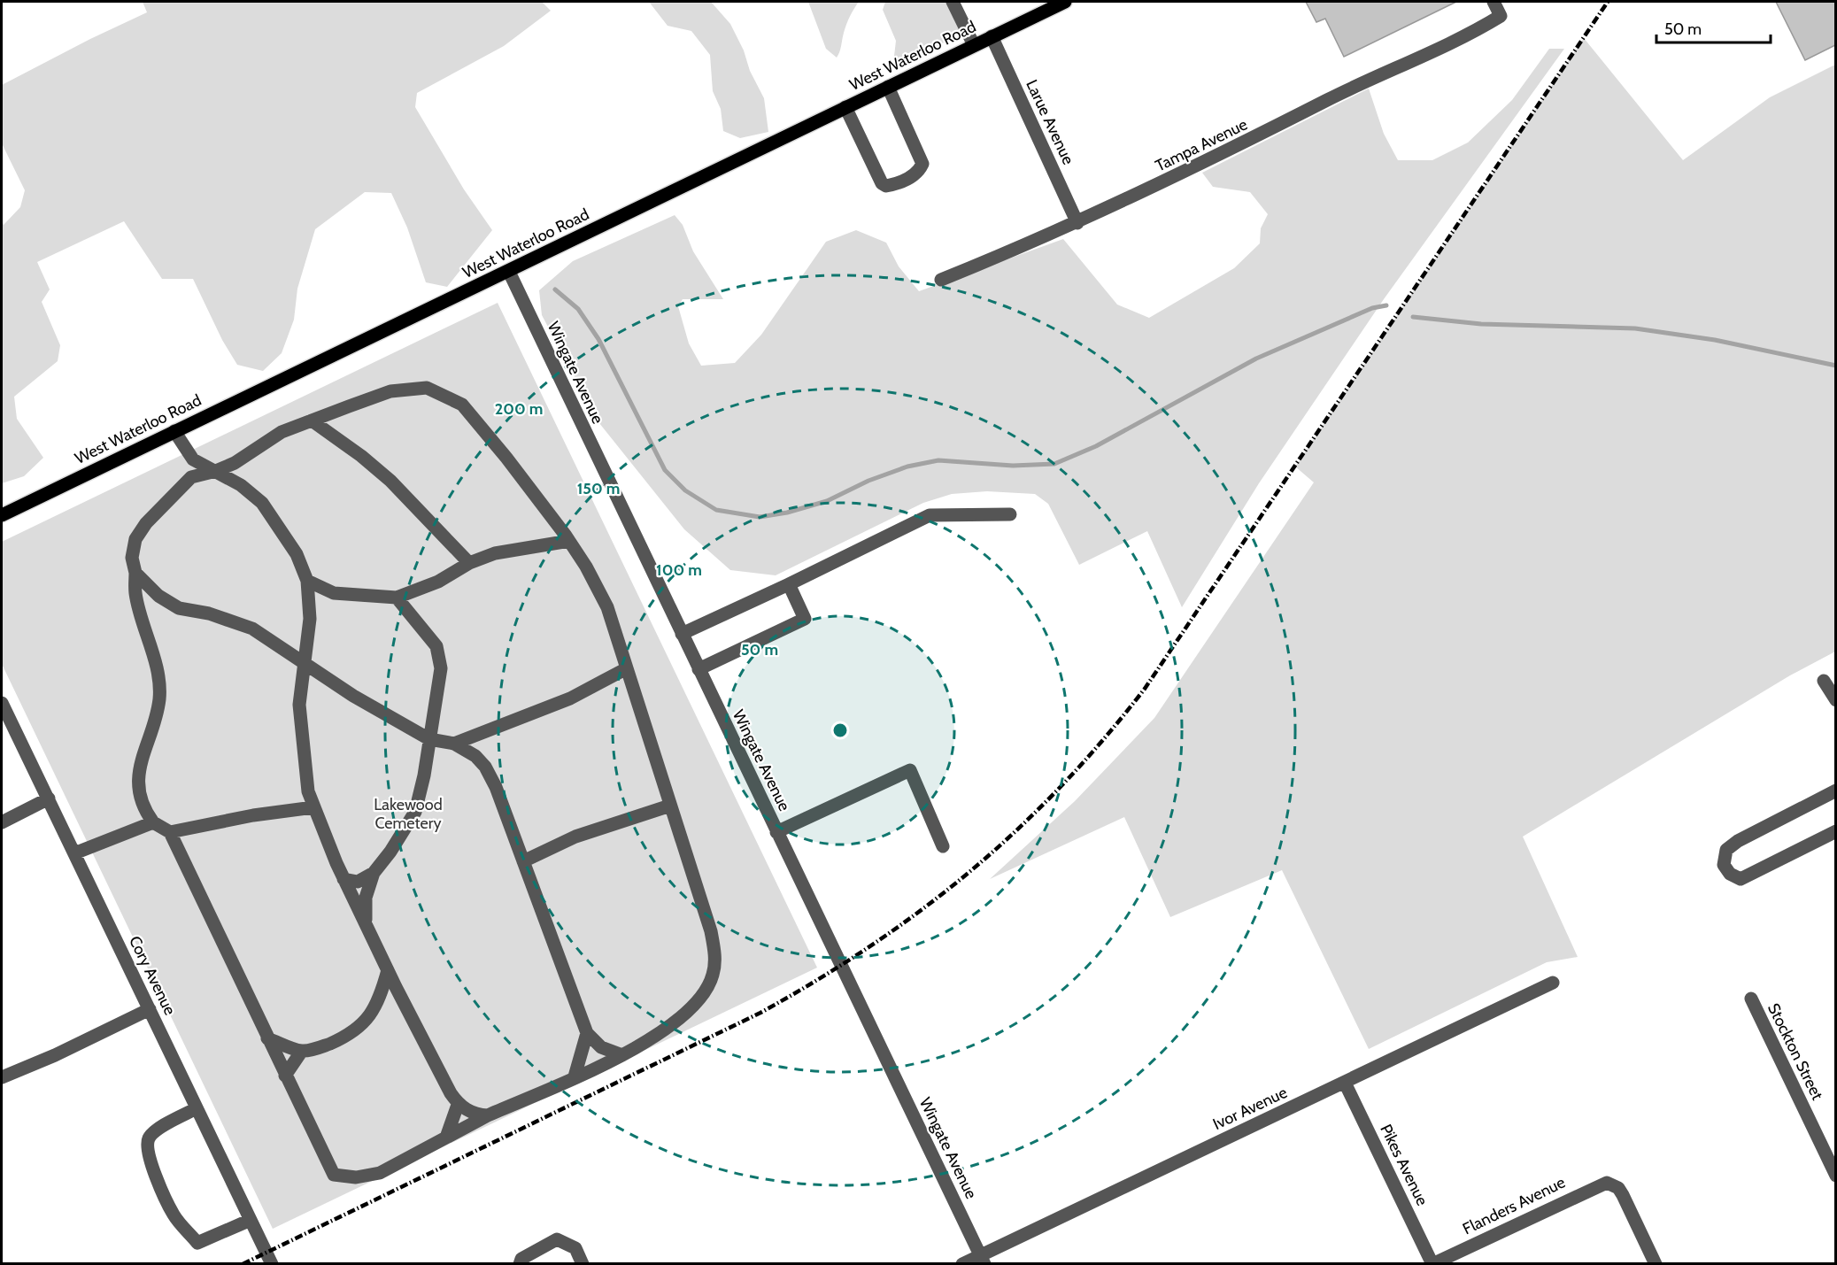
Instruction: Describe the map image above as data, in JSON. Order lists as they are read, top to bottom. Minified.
{"streets":{"main road":["West Waterloo Road"],"street":["Larue Avenue","Tampa Avenue","Wingate Avenue","Cory Avenue","Stockton Street","Ivor Avenue","Pikes Avenue","Flanders Avenue"]},"crossings":[["West Waterloo Road","Larue Avenue"],["West Waterloo Road","Wingate Avenue"],["Larue Avenue","Tampa Avenue"],["Wingate Avenue","Ivor Avenue"],["Ivor Avenue","Pikes Avenue"],["Pikes Avenue","Flanders Avenue"]],"parks":["Lakewood Cemetery"],"scale_bar":"50 m","rings":["200 m","150 m","100 m","50 m"]}
